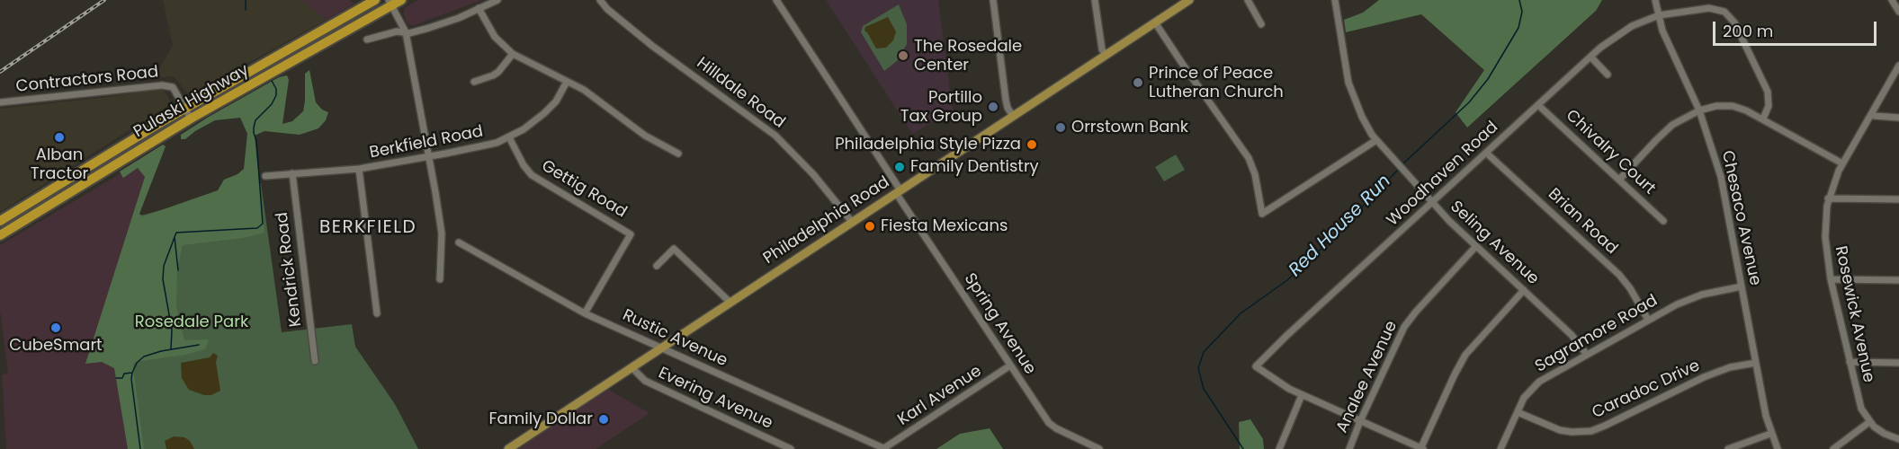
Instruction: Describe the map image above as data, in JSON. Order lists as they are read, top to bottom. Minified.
{"streets":{"highway":["Pulaski Highway"],"main road":["Philadelphia Road"],"street":["Contractors Road","Hilldale Road","Berkfield Road","Chivalry Court","Woodhaven Road","Gettig Road","Chesaco Avenue","Brian Road","Seling Avenue","Kendrick Road","Rosewick Avenue","Spring Avenue","Sagramore Road","Rustic Avenue","Analee Avenue","Caradoc Drive","Karl Avenue","Evering Avenue"]},"crossings":[["Contractors Road","Pulaski Highway"],["Hilldale Road","Philadelphia Road"],["Berkfield Road","Gettig Road"],["Berkfield Road","Kendrick Road"],["Chivalry Court","Woodhaven Road"],["Woodhaven Road","Chesaco Avenue"],["Woodhaven Road","Brian Road"],["Woodhaven Road","Seling Avenue"],["Gettig Road","Rustic Avenue"],["Chesaco Avenue","Sagramore Road"],["Chesaco Avenue","Caradoc Drive"],["Philadelphia Road","Spring Avenue"],["Philadelphia Road","Rustic Avenue"],["Philadelphia Road","Evering Avenue"],["Brian Road","Sagramore Road"],["Seling Avenue","Sagramore Road"],["Seling Avenue","Analee Avenue"],["Spring Avenue","Karl Avenue"],["Sagramore Road","Caradoc Drive"],["Rustic Avenue","Karl Avenue"]],"districts":["BERKFIELD"],"water":["Red House Run"],"parks":["Rosedale Park"],"places":["The Rosedale Center","Prince of Peace Lutheran Church","Portillo Tax Group","Orrstown Bank","Alban Tractor","Philadelphia Style Pizza","Family Dentistry","Fiesta Mexicans","CubeSmart","Family Dollar"],"scale_bar":"200 m"}
